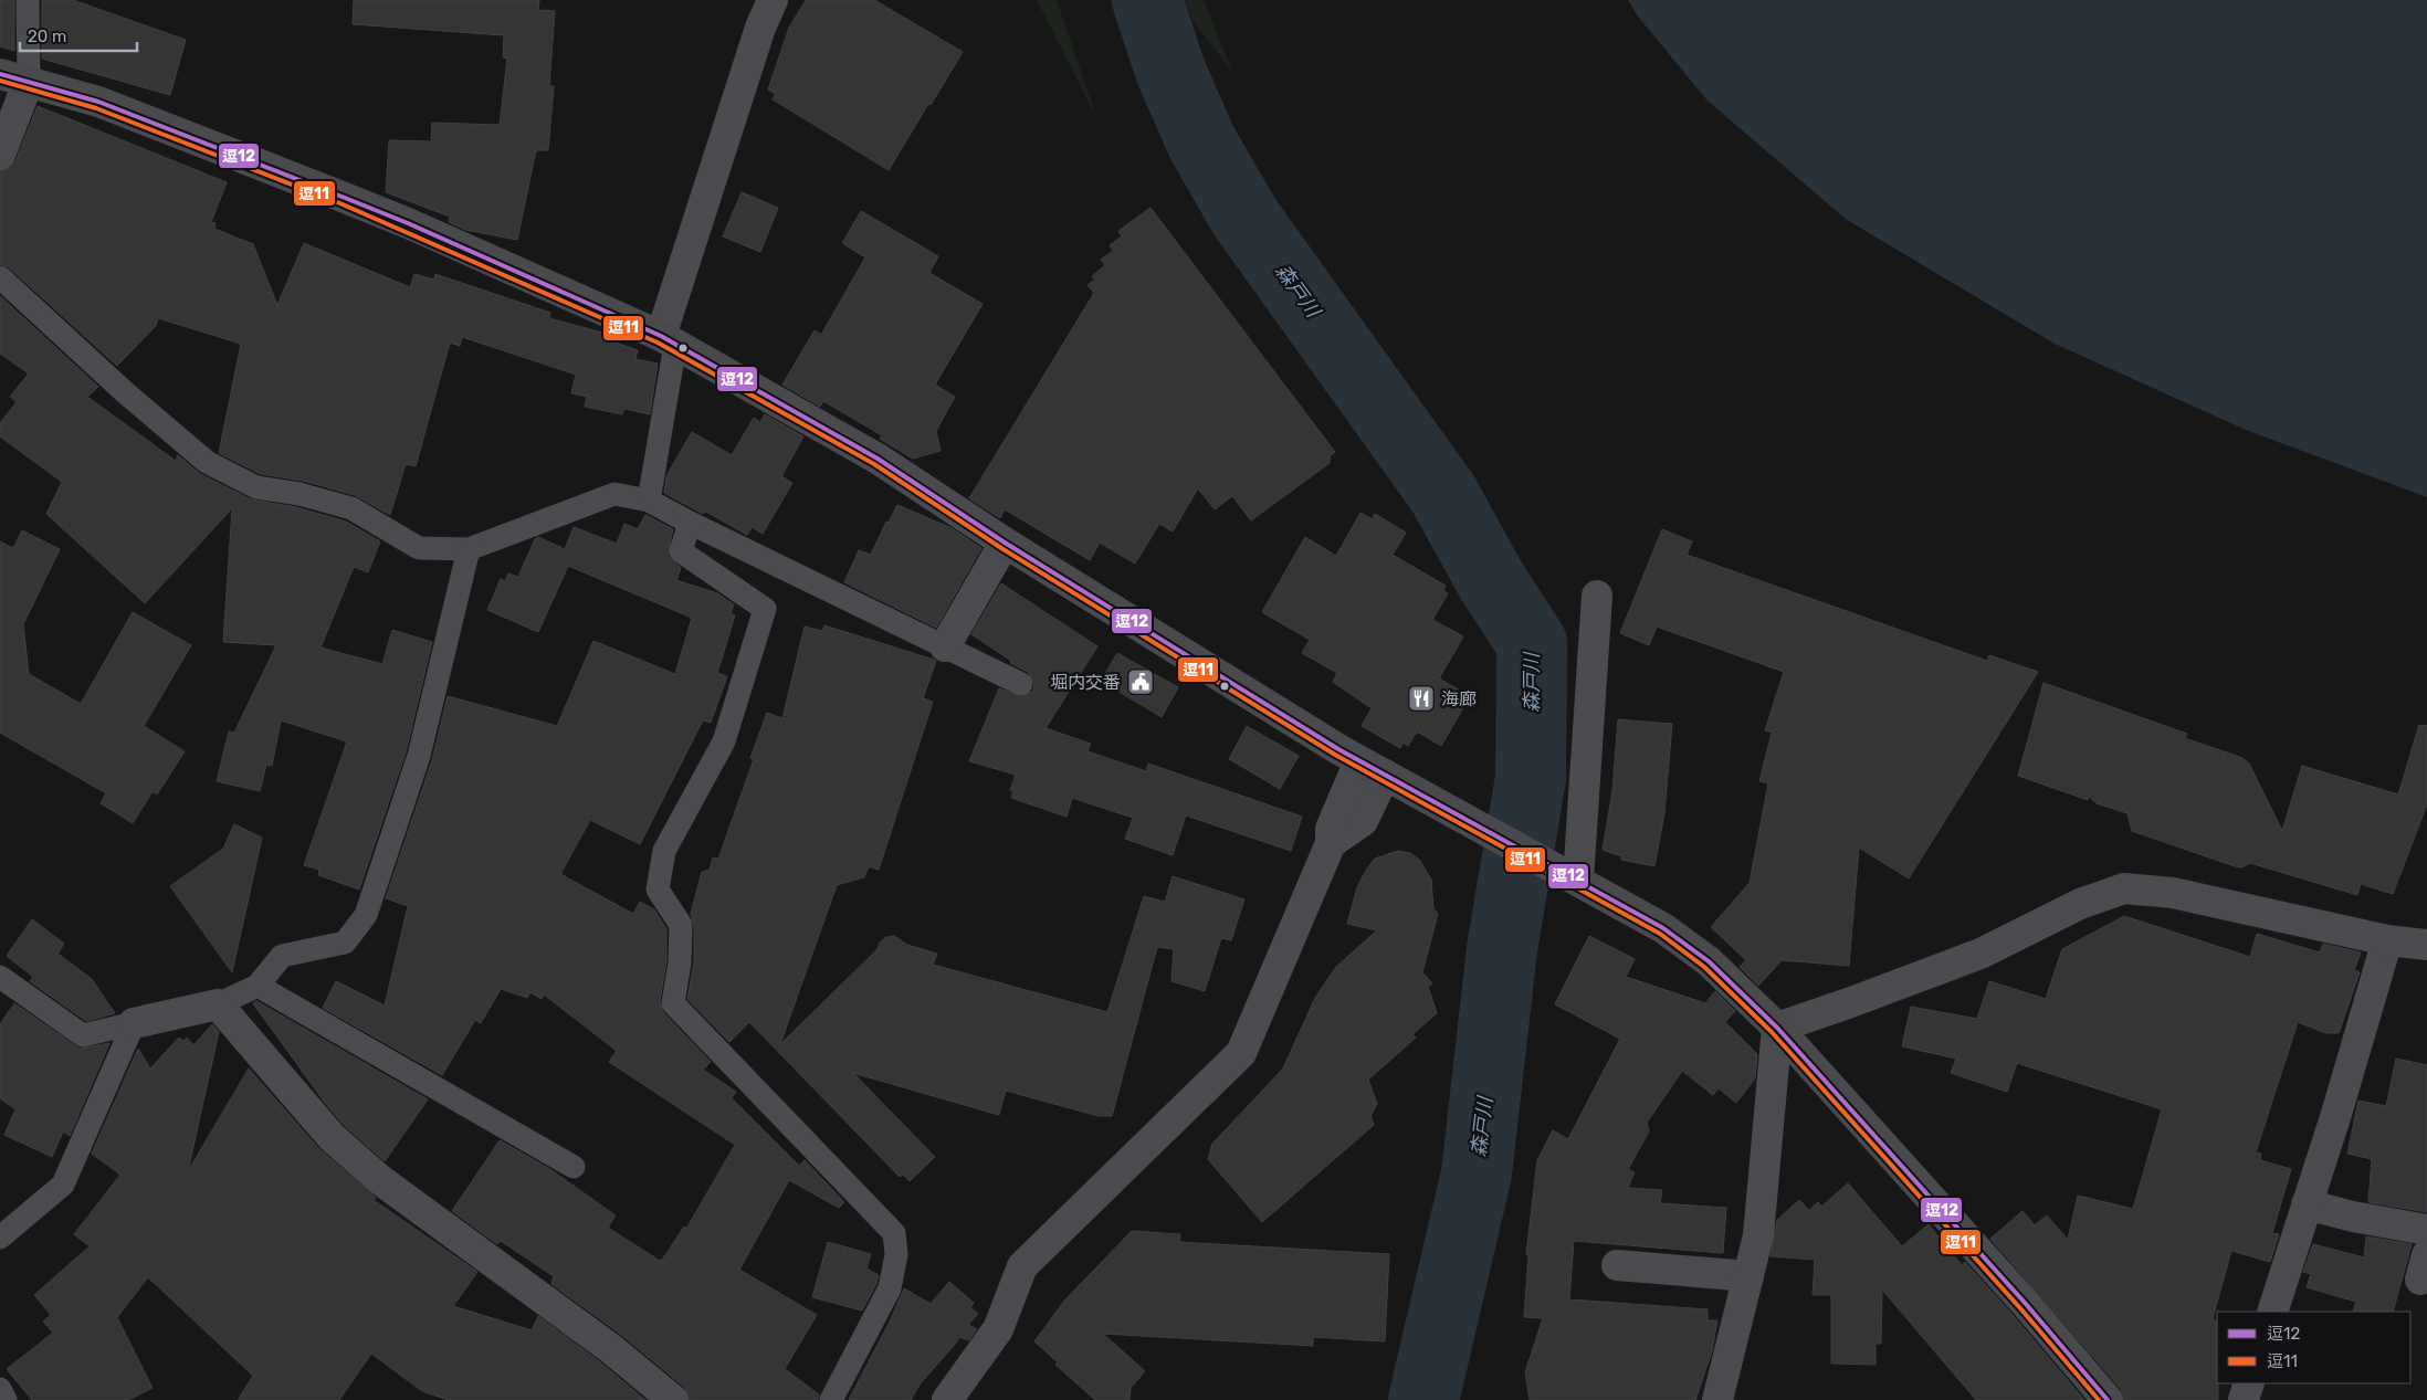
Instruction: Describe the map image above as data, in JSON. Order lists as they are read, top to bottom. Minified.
{"water":["森戸川"],"places":{"public building":["堀内交番"],"restaurant":["海廊"]},"lines":["transit line 逗12","transit line 逗11"],"legend":["逗12","逗11"],"scale_bar":"20 m"}
